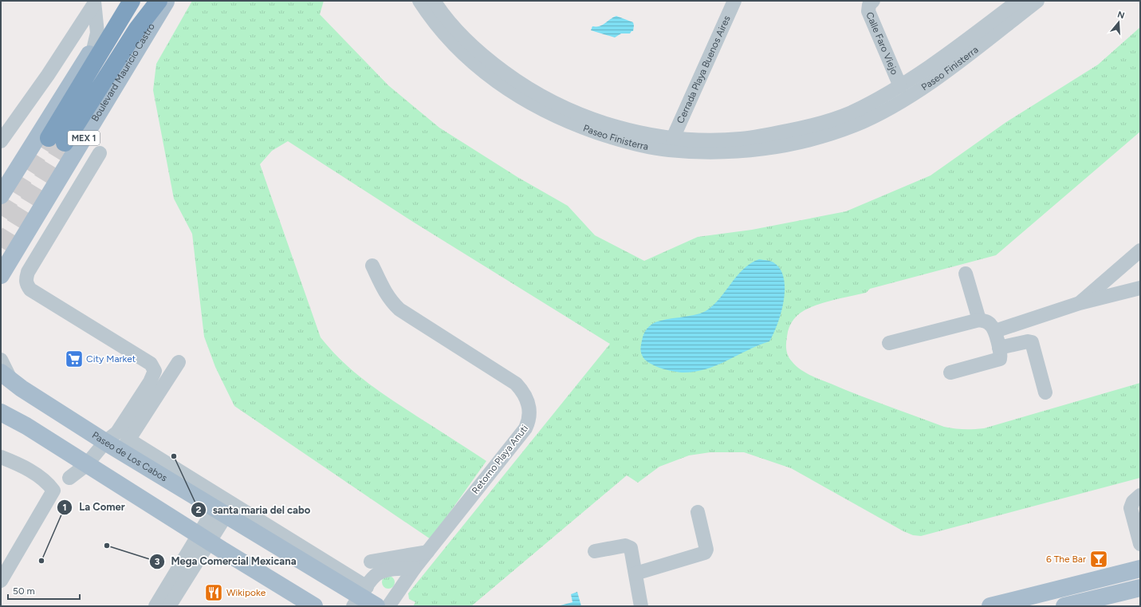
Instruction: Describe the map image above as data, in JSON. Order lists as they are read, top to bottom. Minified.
{"streets":{"highway":["Boulevard Mauricio Castro"],"main road":["MEX 1","Paseo de Los Cabos"],"street":["Calle Faro Viejo","Paseo Finisterra","Cerrada Playa Buenos Aires","Retorno Playa Anuti"]},"crossings":[["Calle Faro Viejo","Paseo Finisterra"],["Paseo Finisterra","Cerrada Playa Buenos Aires"]],"places":{"supermarket":["City Market"],"other":["santa maria del cabo","Mega Comercial Mexicana","La Comer"],"bar":["6 The Bar"],"restaurant":["Wikipoke"]},"scale_bar":"50 m","north":"top"}
